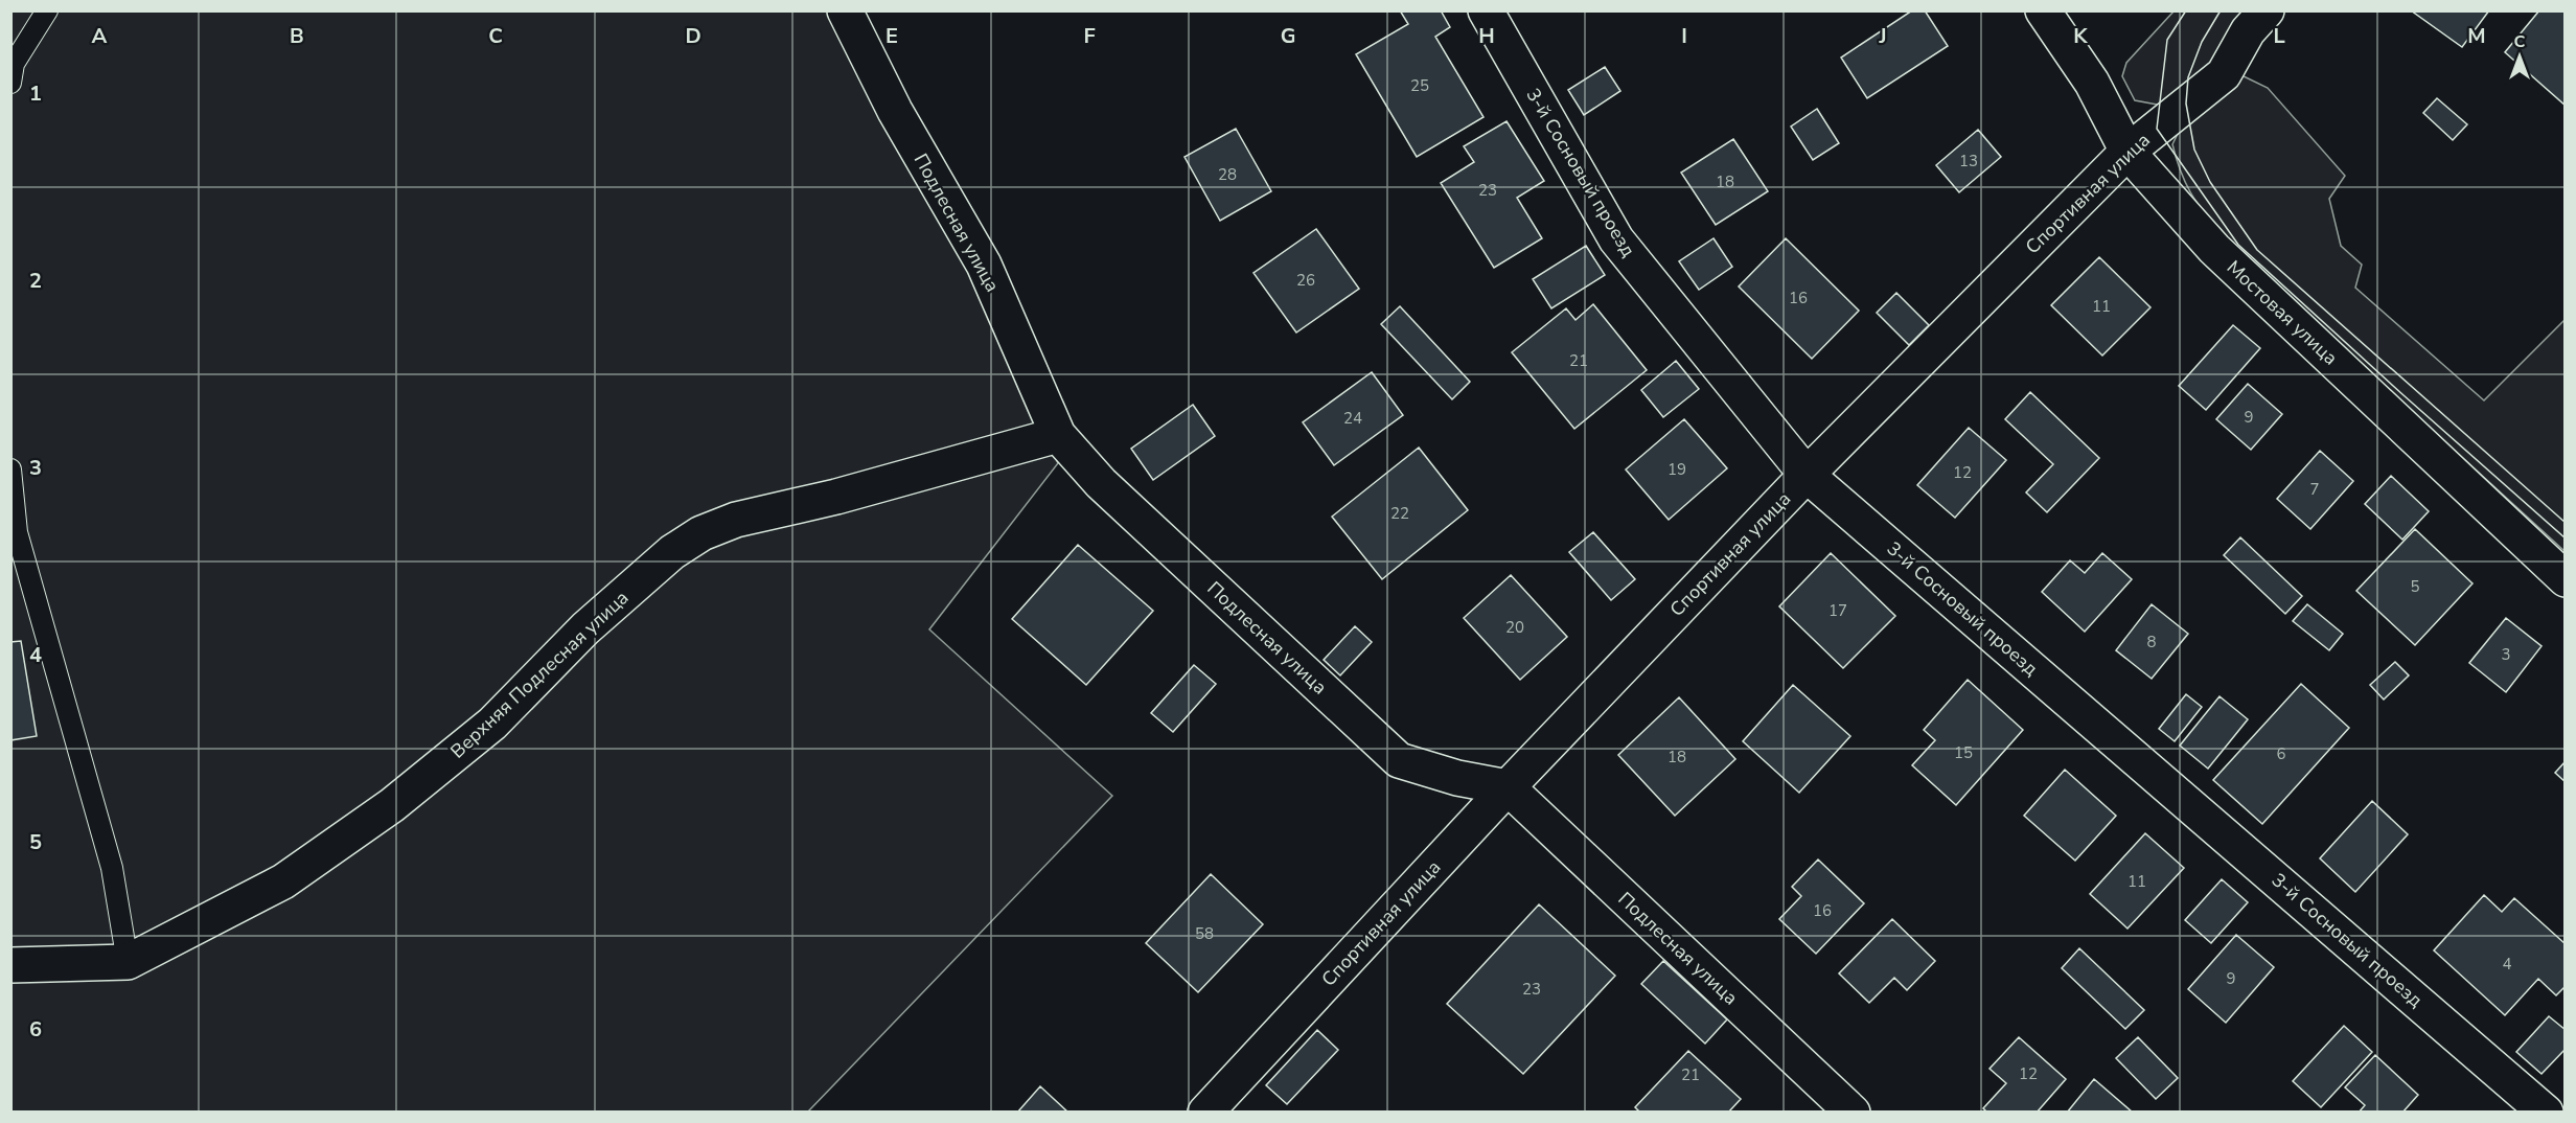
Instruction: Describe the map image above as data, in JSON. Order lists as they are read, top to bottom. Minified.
{"streets":{"street":["3-й Сосновый проезд","Спортивная улица","Подлесная улица","Мостовая улица","Верхняя Подлесная улица"]},"crossings":[["3-й Сосновый проезд","Спортивная улица"],["Спортивная улица","Подлесная улица"],["Спортивная улица","Мостовая улица"],["Подлесная улица","Верхняя Подлесная улица"]],"house_numbers":["25","13","28","18","23","26","16","11","21","9","24","19","12","7","22","5","17","20","8","3","15","6","18","11","16","58","4","9","23","12","21"],"north":"top","grid":{"columns":["A","B","C","D","E","F","G","H","I","J","K","L","M"],"rows":["1","2","3","4","5","6"]}}
